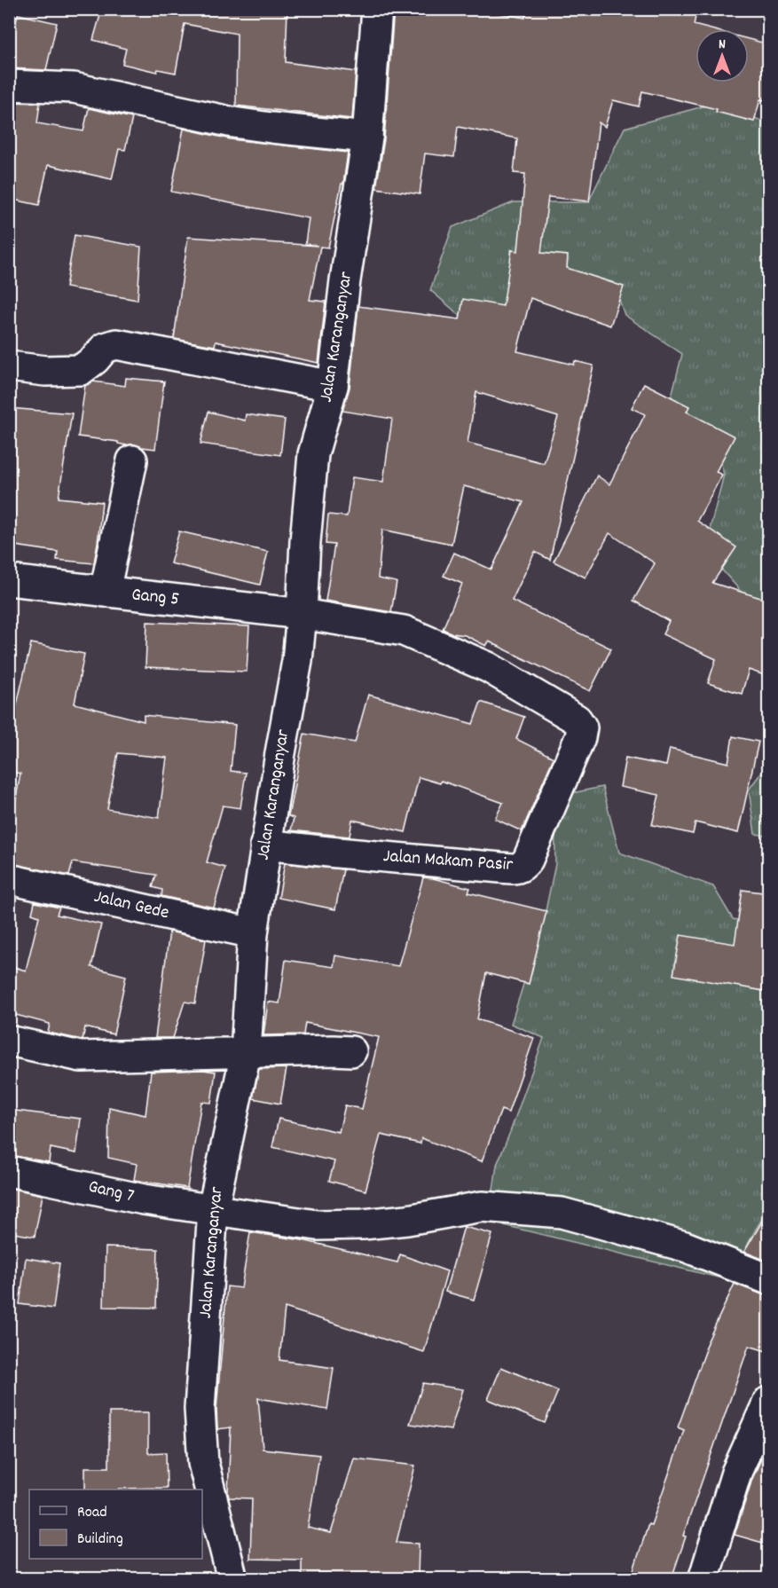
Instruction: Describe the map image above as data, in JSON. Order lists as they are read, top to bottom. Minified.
{"streets":{"street":["Jalan Karanganyar","Gang 5","Jalan Makam Pasir","Jalan Gede","Gang 7"]},"crossings":[["Jalan Karanganyar","Gang 5"],["Jalan Karanganyar","Jalan Makam Pasir"],["Jalan Karanganyar","Jalan Gede"],["Jalan Karanganyar","Gang 7"],["Gang 5","Jalan Makam Pasir"]],"legend":["Road","Building"],"north":"top"}
